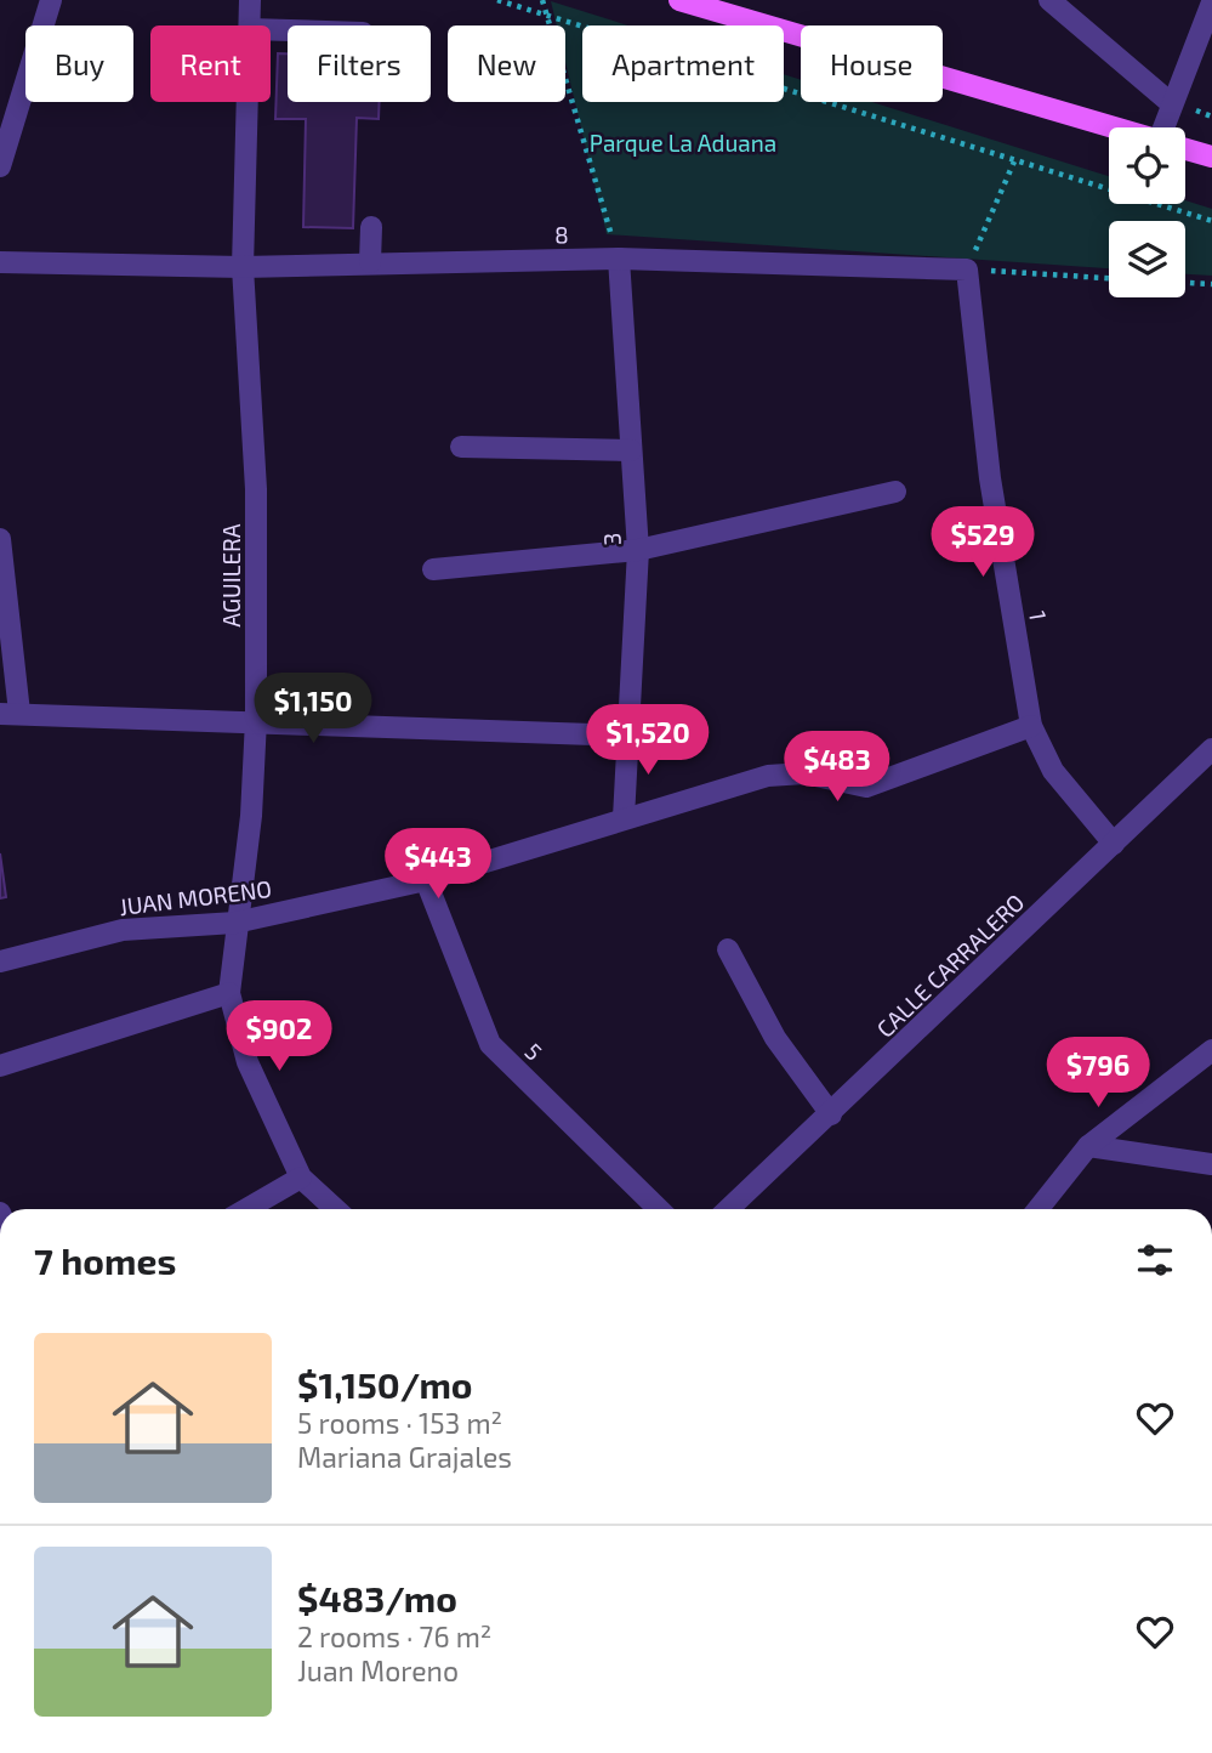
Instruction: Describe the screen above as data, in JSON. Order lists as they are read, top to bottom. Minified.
{"streets":{"street":["8","3","AGUILERA","1","JUAN MORENO","CALLE CARRALERO","5"]},"crossings":[["8","3"],["8","AGUILERA"],["8","1"],["3","JUAN MORENO"],["AGUILERA","JUAN MORENO"],["1","JUAN MORENO"],["1","CALLE CARRALERO"],["JUAN MORENO","5"]],"parks":["Parque La Aduana"],"page":{"chip":["Buy","Rent","Filters","New","Apartment","House"],"price":["$529","$1,150","$1,520","$483","$443","$902","$796"],"heading":"7 homes","list":[{"name":"$1,150/mo","note":"5 rooms · 153 m² · Mariana Grajales"},{"name":"$483/mo","note":"2 rooms · 76 m² · Juan Moreno"}]}}
